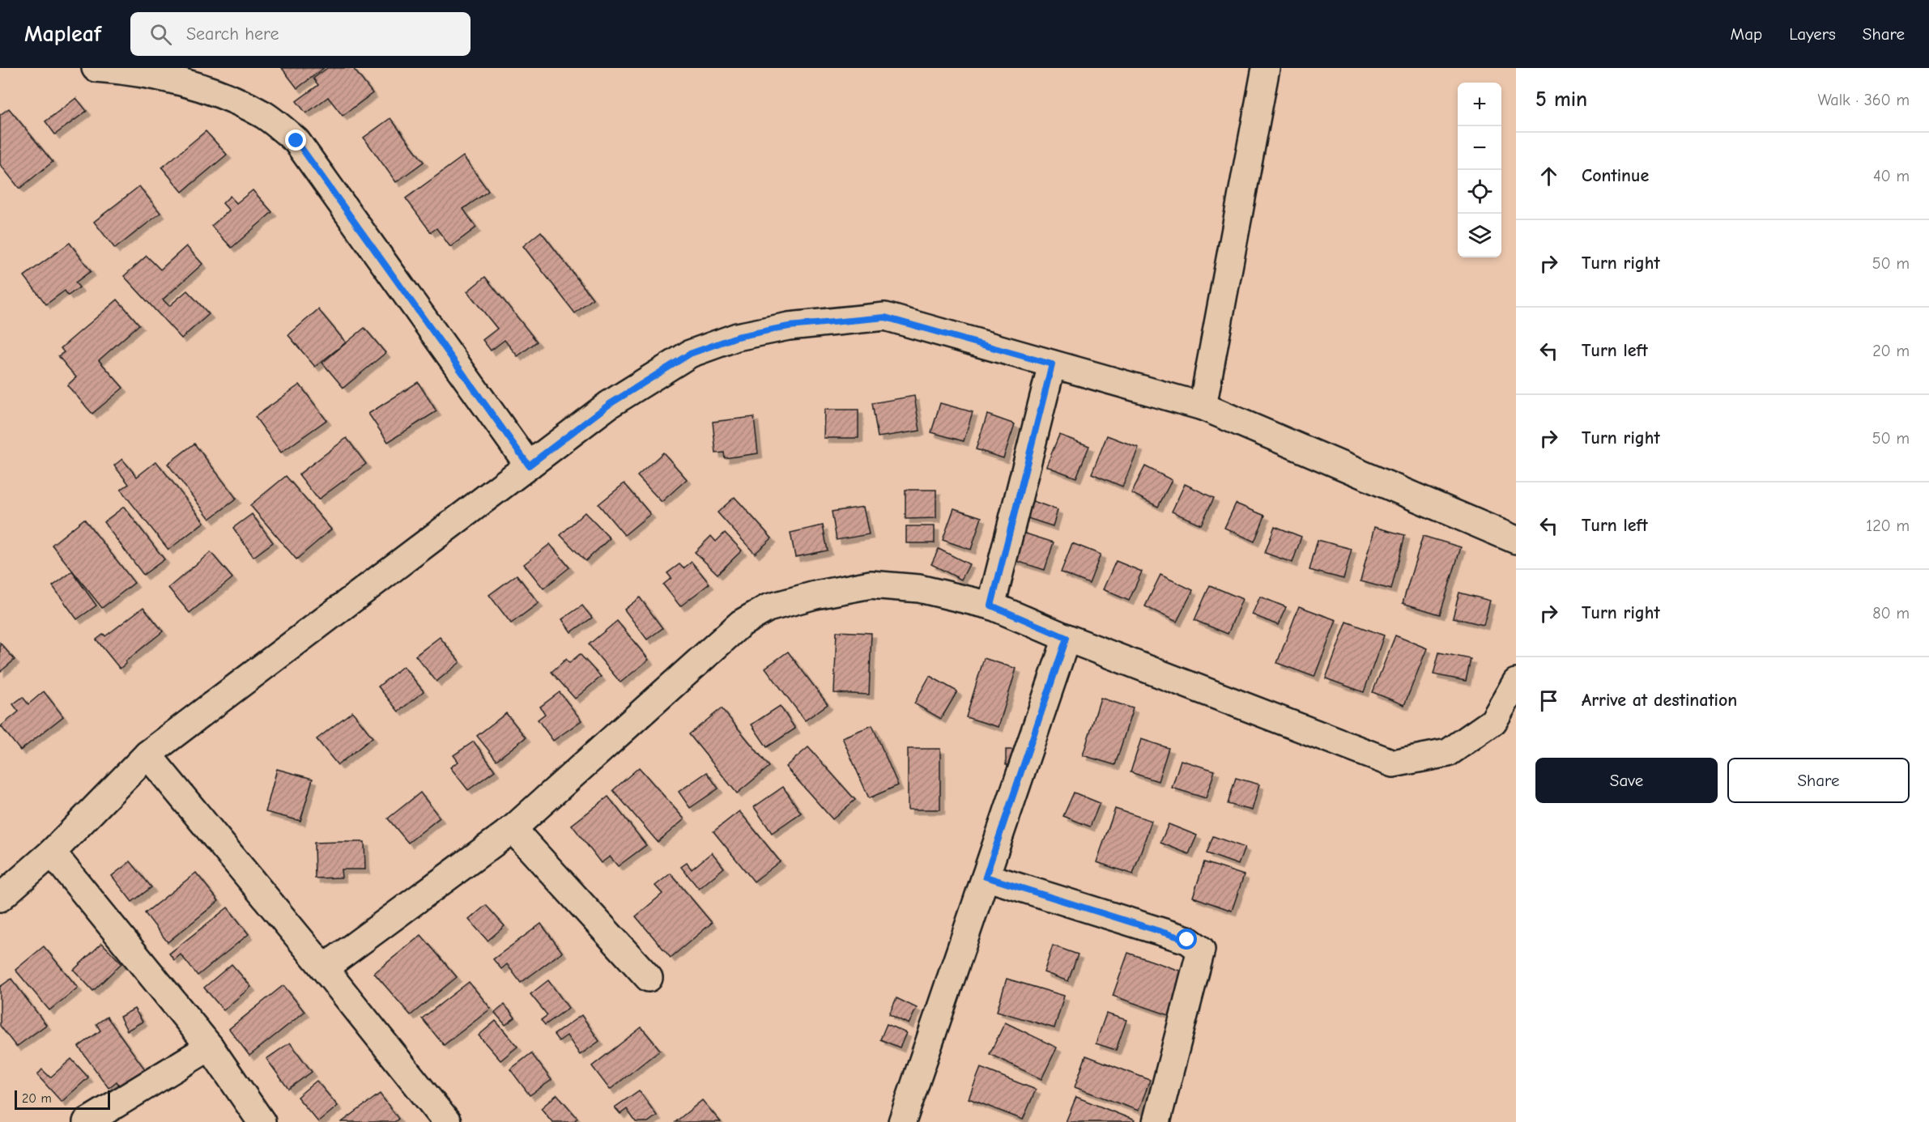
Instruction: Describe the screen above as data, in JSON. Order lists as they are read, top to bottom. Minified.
{"scale_bar":"20 m","page":{"header":"Mapleaf","search":"Search here","nav":["Map","Layers","Share"],"heading":["5 min","Walk · 360 m"],"map_buttons":["+","−"],"list":[["Continue","40 m"],["Turn right","50 m"],["Turn left","20 m"],["Turn right","50 m"],["Turn left","120 m"],["Turn right","80 m"],"Arrive at destination"],"buttons":["Save","Share"],"scale":"20 m"}}
